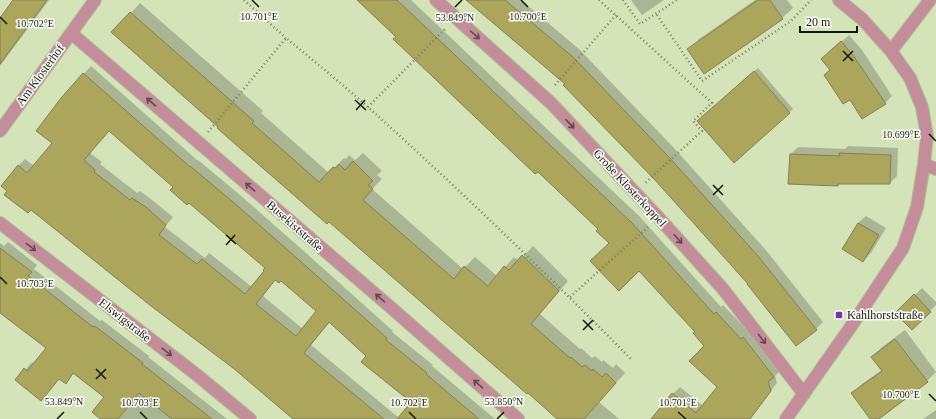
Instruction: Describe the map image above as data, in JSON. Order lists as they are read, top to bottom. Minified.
{"streets":{"street":["Am Klosterhof","Große Klosterkoppel","Busekiststraße","Elswigstraße"]},"crossings":[["Am Klosterhof","Busekiststraße"]],"one_way":["Große Klosterkoppel","Busekiststraße","Elswigstraße"],"places":{"transit":["Kahlhorststraße"]},"scale_bar":"20 m","coordinates":["10.701°E","10.700°E","53.849°N","10.702°E","10.699°E","10.703°E","53.850°N"]}
